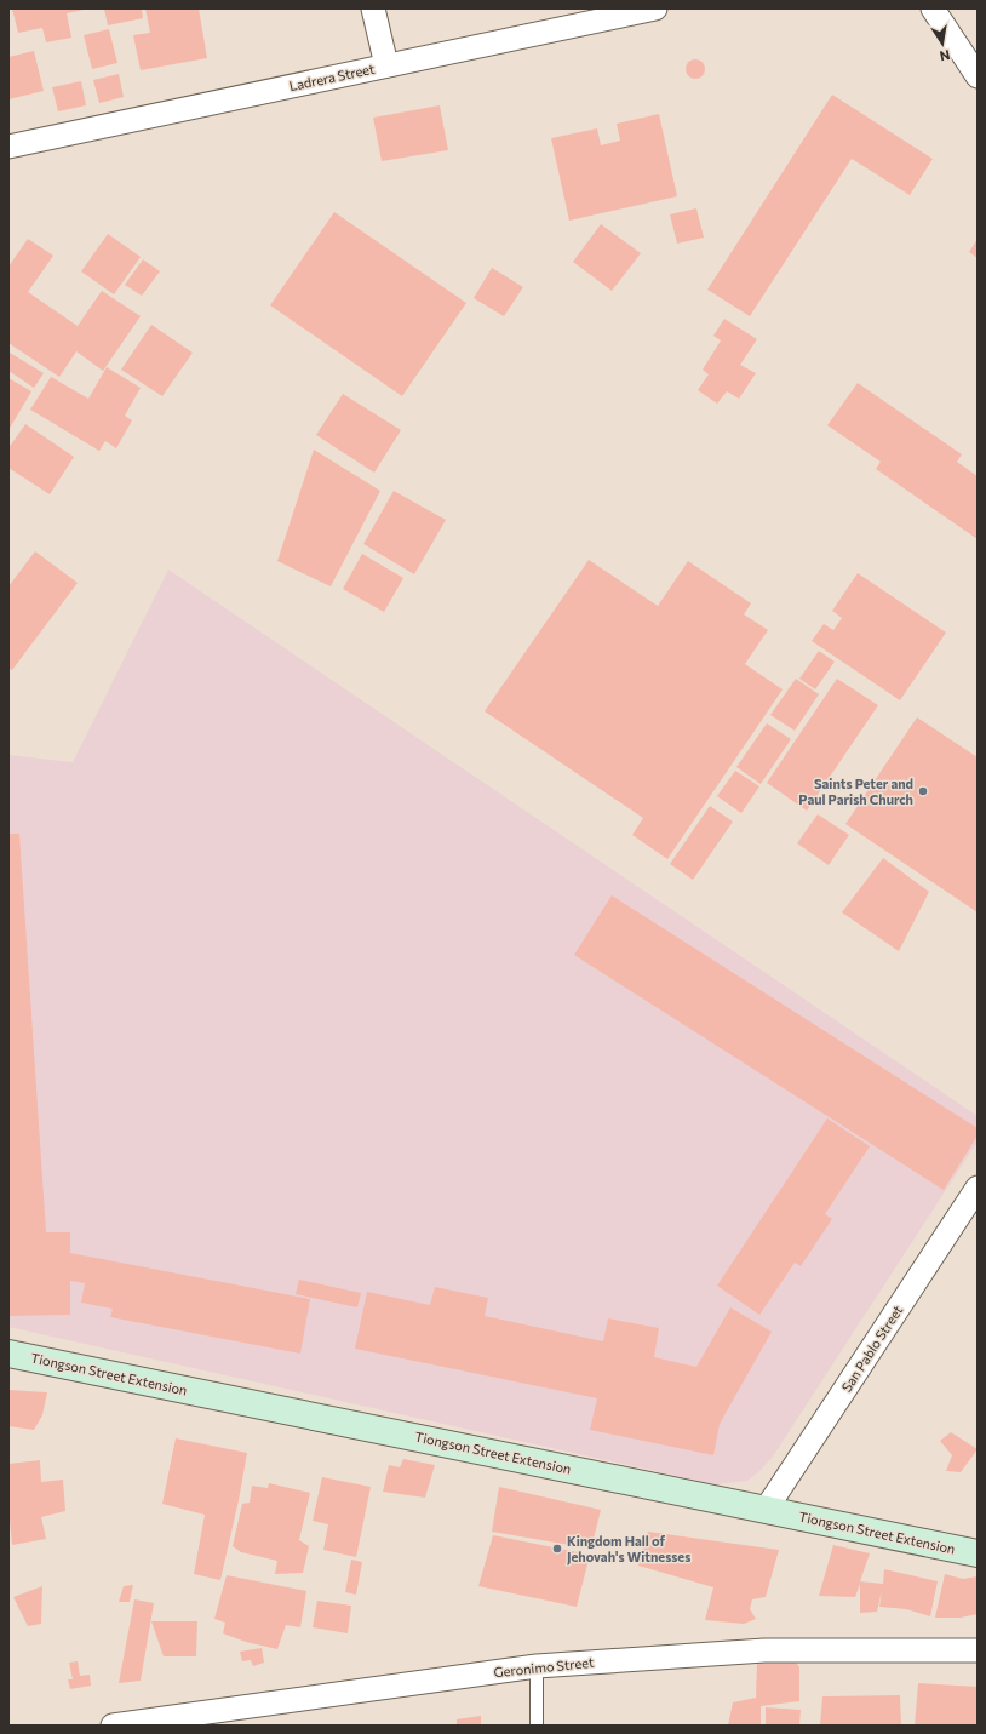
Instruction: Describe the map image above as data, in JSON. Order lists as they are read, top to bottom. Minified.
{"streets":{"street":["Ladrera Street","San Pablo Street","Tiongson Street Extension","Geronimo Street"]},"crossings":[["San Pablo Street","Tiongson Street Extension"]],"places":["Saints Peter and Paul Parish Church","Kingdom Hall of Jehovah's Witnesses"],"north":"bottom"}
